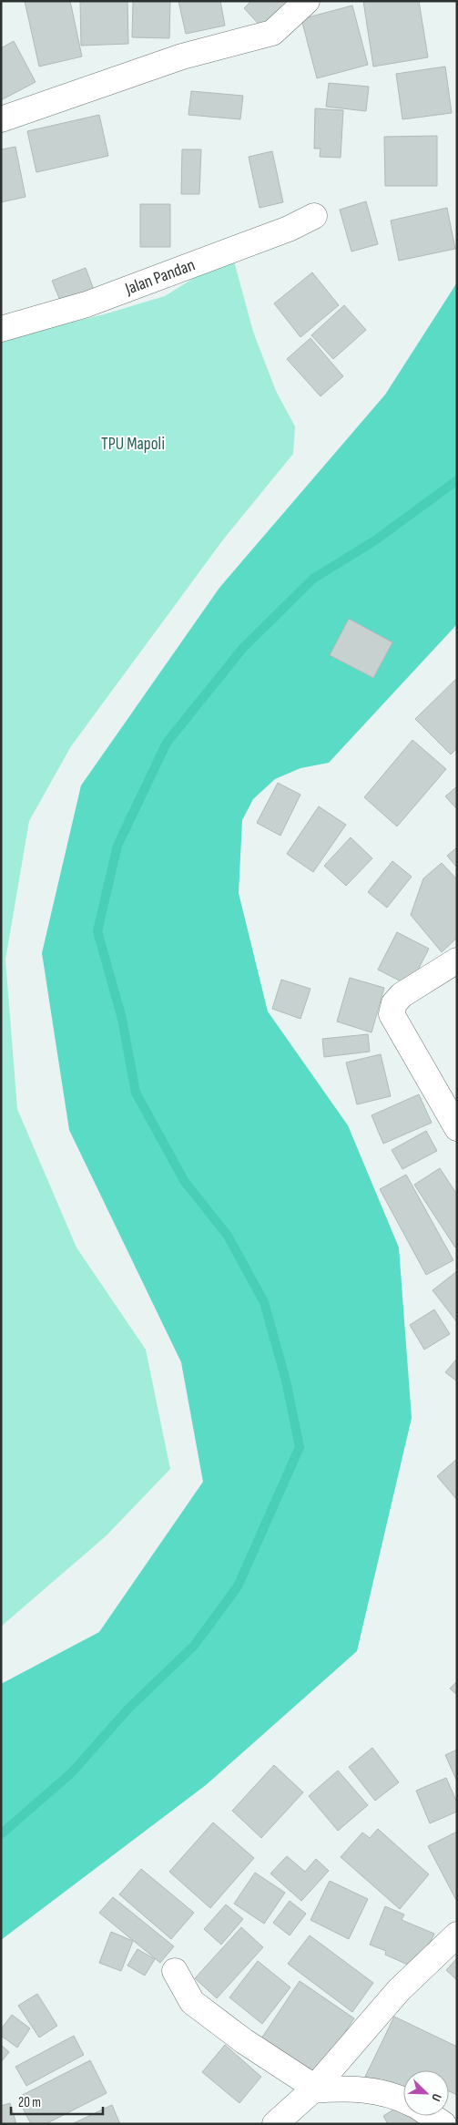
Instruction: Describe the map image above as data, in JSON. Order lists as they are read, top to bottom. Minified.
{"streets":{"street":["Jalan Pandan"]},"parks":["TPU Mapoli"],"scale_bar":"20 m","north":"bottom right"}
